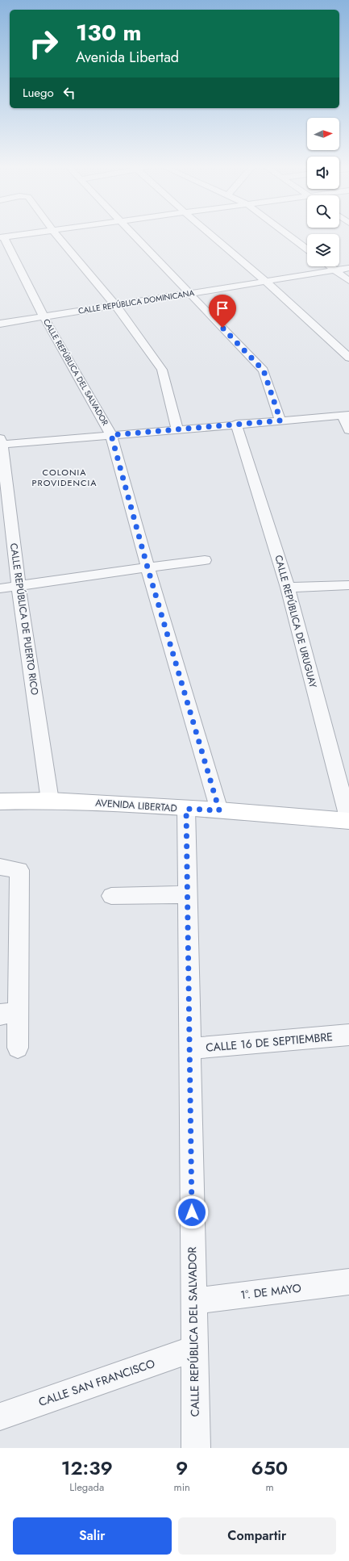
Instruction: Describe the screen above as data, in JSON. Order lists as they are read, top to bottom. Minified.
{"streets":{"street":["CALLE REPÚBLICA DOMINICANA","CALLE REPÚBLICA DEL SALVADOR","CALLE REPÚBLICA DE PUERTO RICO","CALLE REPÚBLICA DE URUGUAY","AVENIDA LIBERTAD","CALLE 16 DE SEPTIEMBRE","1°. DE MAYO","CALLE SAN FRANCISCO"]},"crossings":[["CALLE REPÚBLICA DOMINICANA","CALLE REPÚBLICA DEL SALVADOR"],["CALLE REPÚBLICA DEL SALVADOR","AVENIDA LIBERTAD"],["CALLE REPÚBLICA DEL SALVADOR","CALLE 16 DE SEPTIEMBRE"],["CALLE REPÚBLICA DEL SALVADOR","1°. DE MAYO"],["CALLE REPÚBLICA DEL SALVADOR","CALLE SAN FRANCISCO"],["CALLE REPÚBLICA DE PUERTO RICO","AVENIDA LIBERTAD"],["CALLE REPÚBLICA DE URUGUAY","AVENIDA LIBERTAD"]],"districts":["COLONIA PROVIDENCIA"],"north":"right","page":{"turn":["130 m","Avenida Libertad"],"then":"Luego","eta":["12:39","Llegada","9","min","650","m"],"buttons":["Salir","Compartir"]}}
